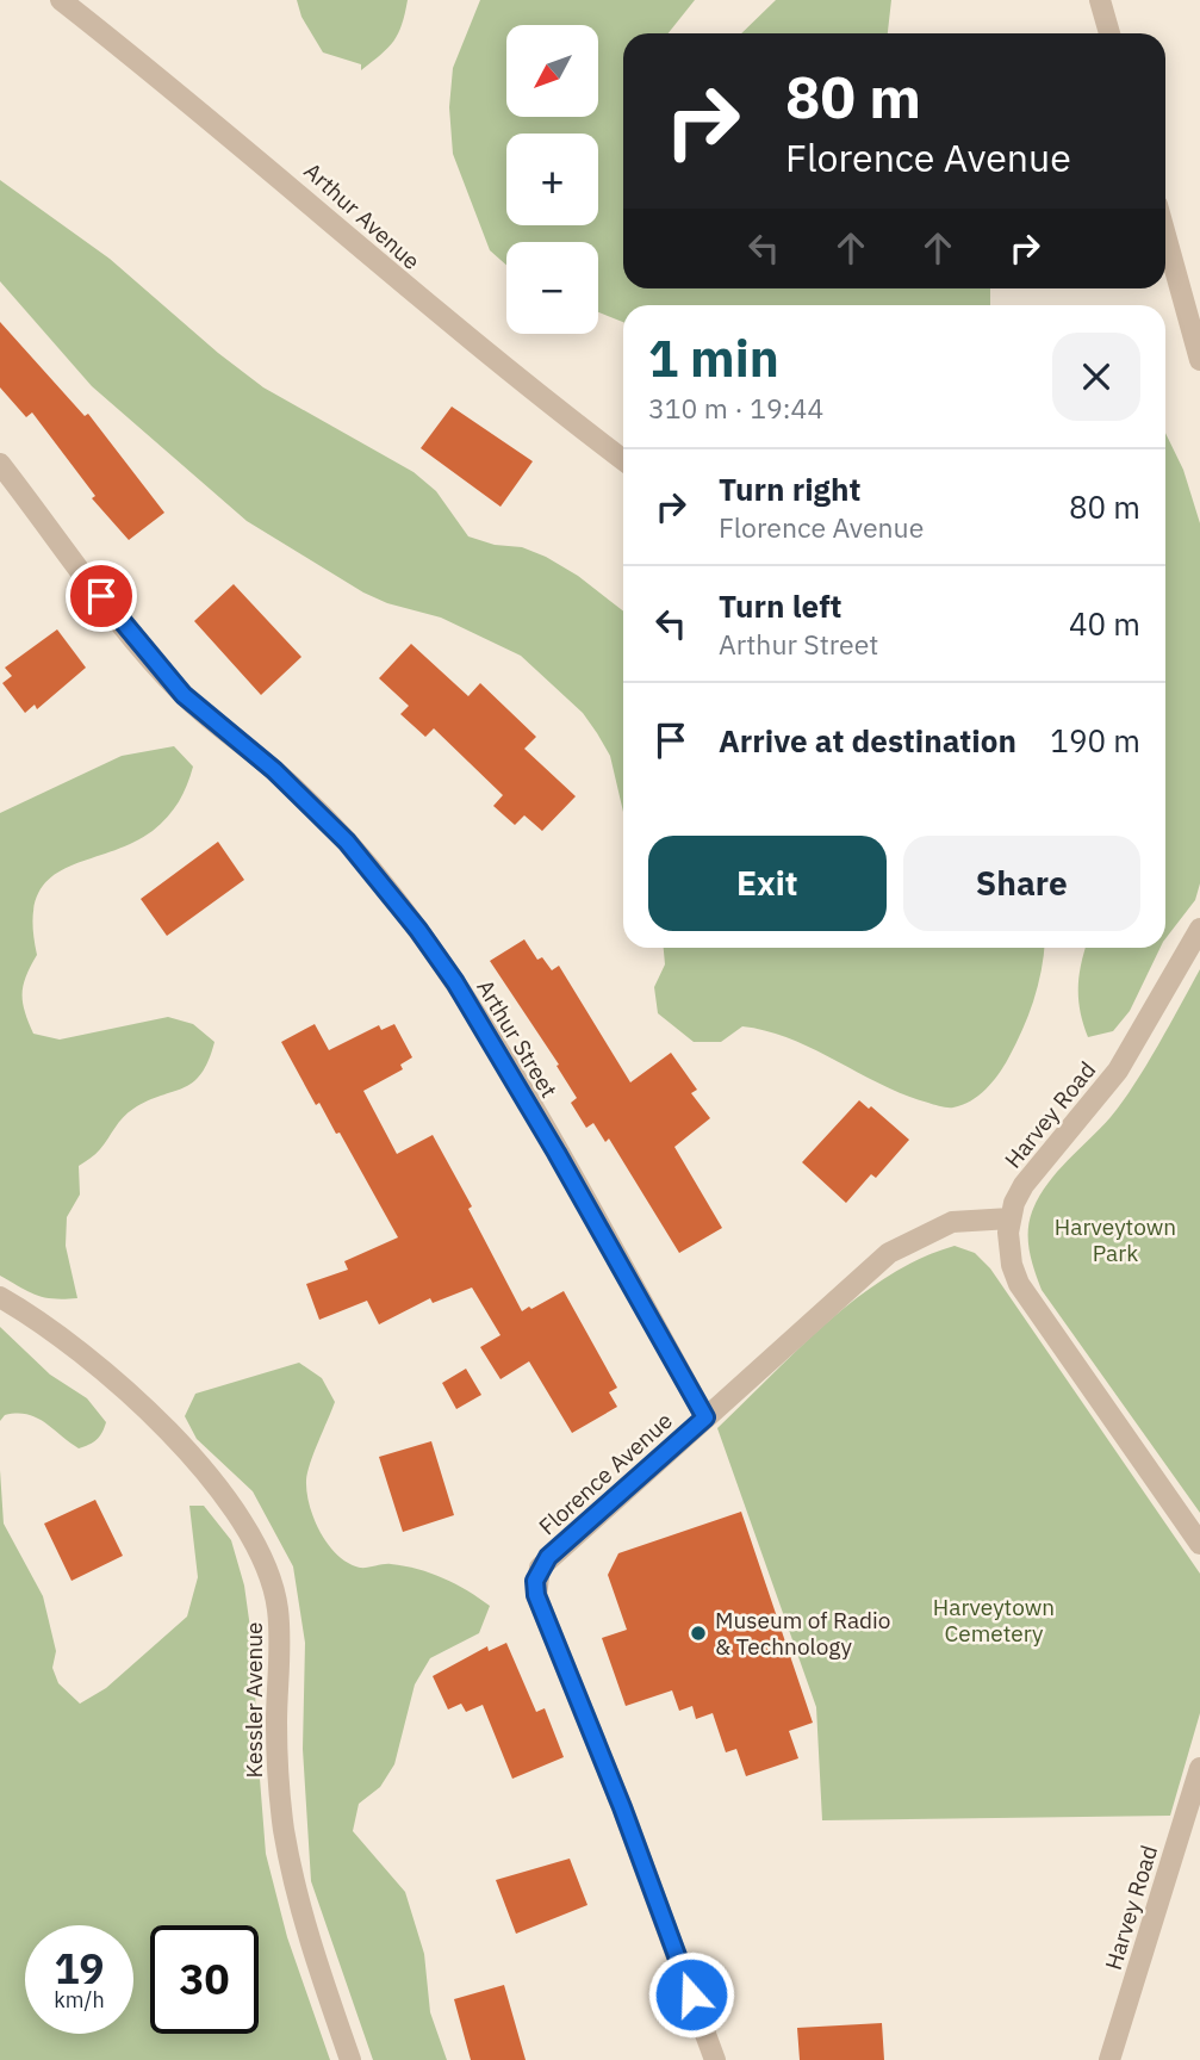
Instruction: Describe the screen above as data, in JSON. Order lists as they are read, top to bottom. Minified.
{"streets":{"street":["Arthur Avenue","Arthur Street","Harvey Road","Florence Avenue","Kessler Avenue"]},"crossings":[["Arthur Street","Florence Avenue"],["Harvey Road","Florence Avenue"]],"parks":["Harveytown Park","Harveytown Cemetery"],"places":["Museum of Radio & Technology"],"north":"bottom left","page":{"map_buttons":["+","−"],"turn":["80 m","Florence Avenue"],"heading":["1 min","310 m · 19:44"],"list":[{"name":"Turn right","note":"Florence Avenue","value":"80 m"},{"name":"Turn left","note":"Arthur Street","value":"40 m"},{"name":"Arrive at destination","value":"190 m"}],"buttons":["Exit","Share"],"speed":"19 km/h","limit":"30"}}
